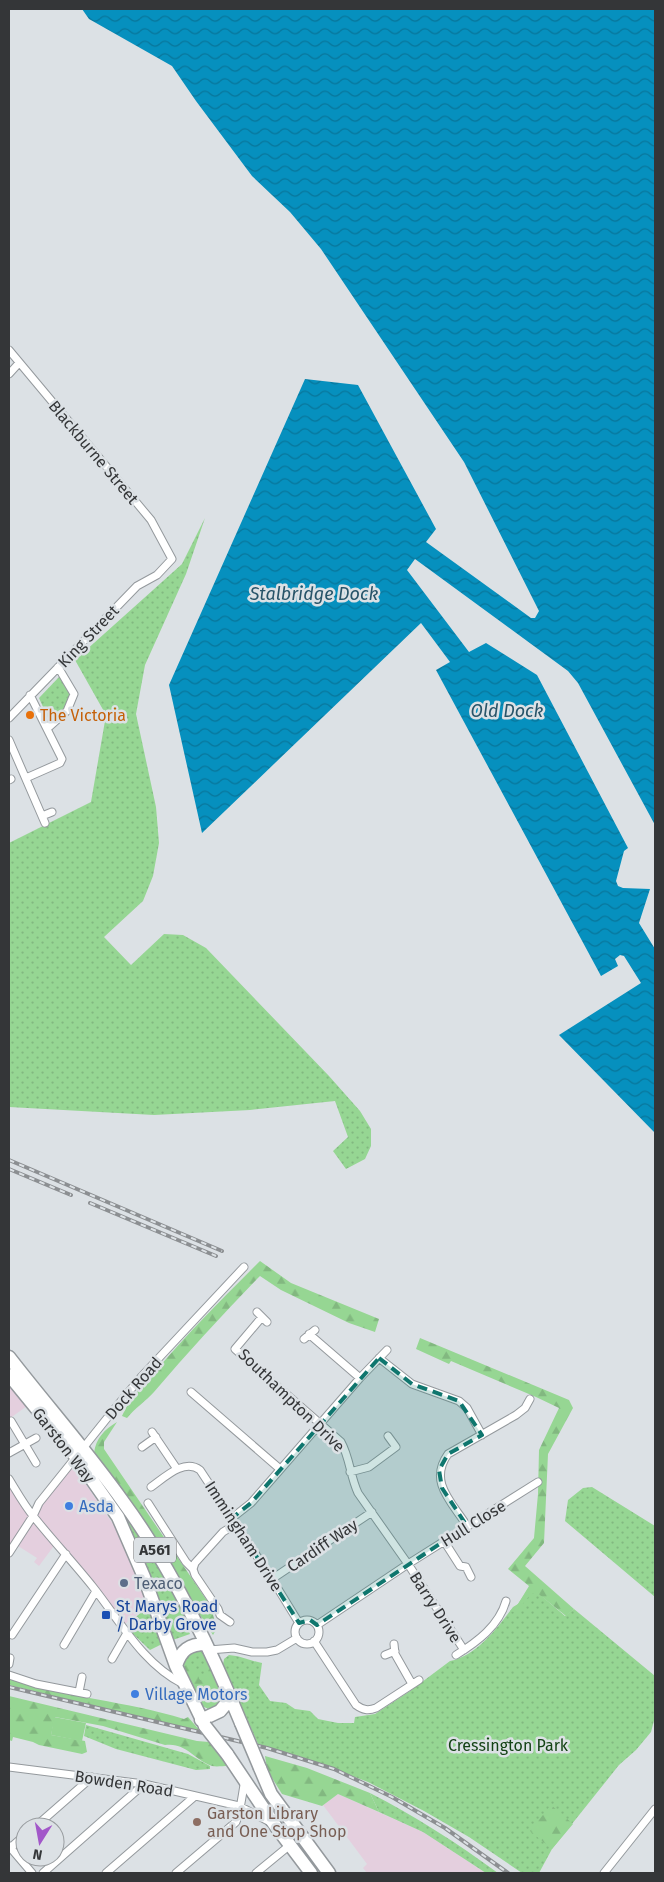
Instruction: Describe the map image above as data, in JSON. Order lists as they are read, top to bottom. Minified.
{"streets":{"highway":["Garston Way","A561"],"street":["Blackburne Street","King Street","Dock Road","Southampton Drive","Hull Close","Immingham Drive","Cardiff Way","Barry Drive","Bowden Road"]},"crossings":[["Blackburne Street","King Street"],["Dock Road","Garston Way"],["Southampton Drive","Hull Close"],["Southampton Drive","Cardiff Way"],["Southampton Drive","Barry Drive"],["Garston Way","A561"],["Hull Close","Immingham Drive"],["Hull Close","Barry Drive"],["Immingham Drive","Cardiff Way"],["A561","Bowden Road"]],"water":["Stalbridge Dock","Old Dock"],"parks":["Cressington Park"],"places":{"other":["The Victoria","Asda","Texaco","Village Motors","Garston Library and One Stop Shop"],"transit":["St Marys Road / Darby Grove"]},"north":"bottom"}
